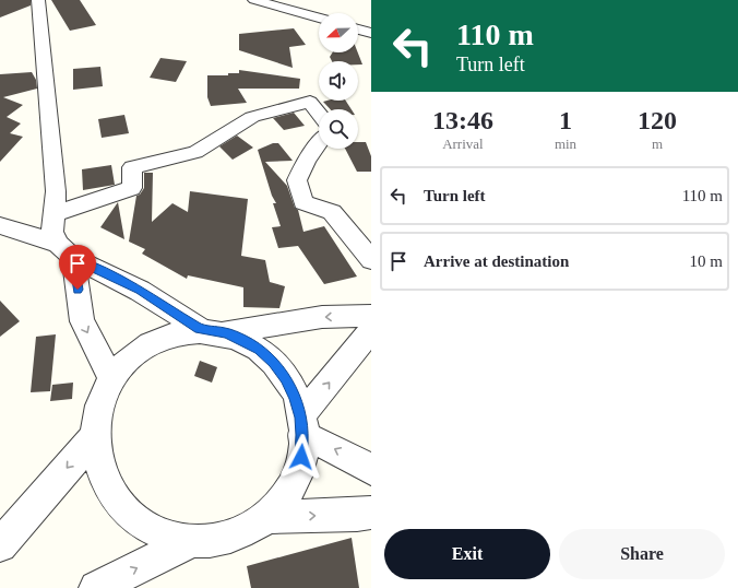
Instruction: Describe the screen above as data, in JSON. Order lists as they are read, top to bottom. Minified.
{"north":"left","page":{"turn":["110 m","Turn left"],"eta":["13:46","Arrival","1","min","120","m"],"list":[{"name":"Turn left","value":"110 m"},{"name":"Arrive at destination","value":"10 m"}],"buttons":["Exit","Share"]}}
